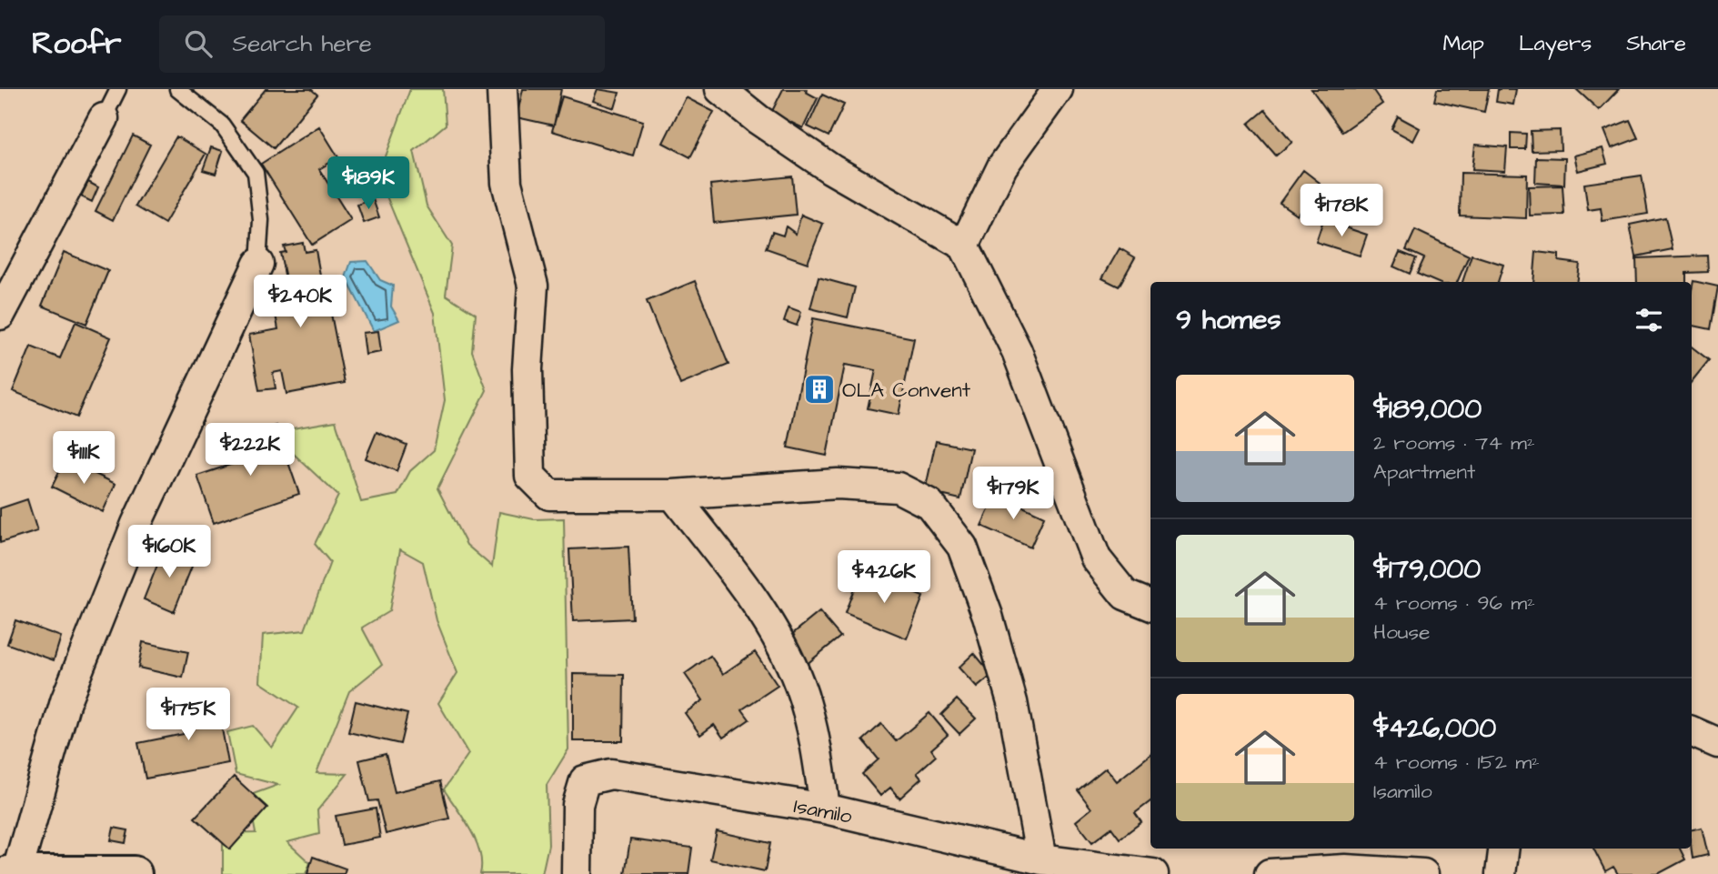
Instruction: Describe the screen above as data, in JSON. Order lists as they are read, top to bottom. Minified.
{"streets":{"street":["Isamilo"]},"places":{"building":["OLA Convent"]},"page":{"header":"Roofr","search":"Search here","nav":["Map","Layers","Share"],"price":["$189K","$178K","$240K","$222K","$111K","$179K","$160K","$426K","$175K"],"heading":"9 homes","list":[{"name":"$189,000","note":"2 rooms · 74 m² · Apartment"},{"name":"$179,000","note":"4 rooms · 96 m² · House"},{"name":"$426,000","note":"4 rooms · 152 m² · Isamilo"}]}}
